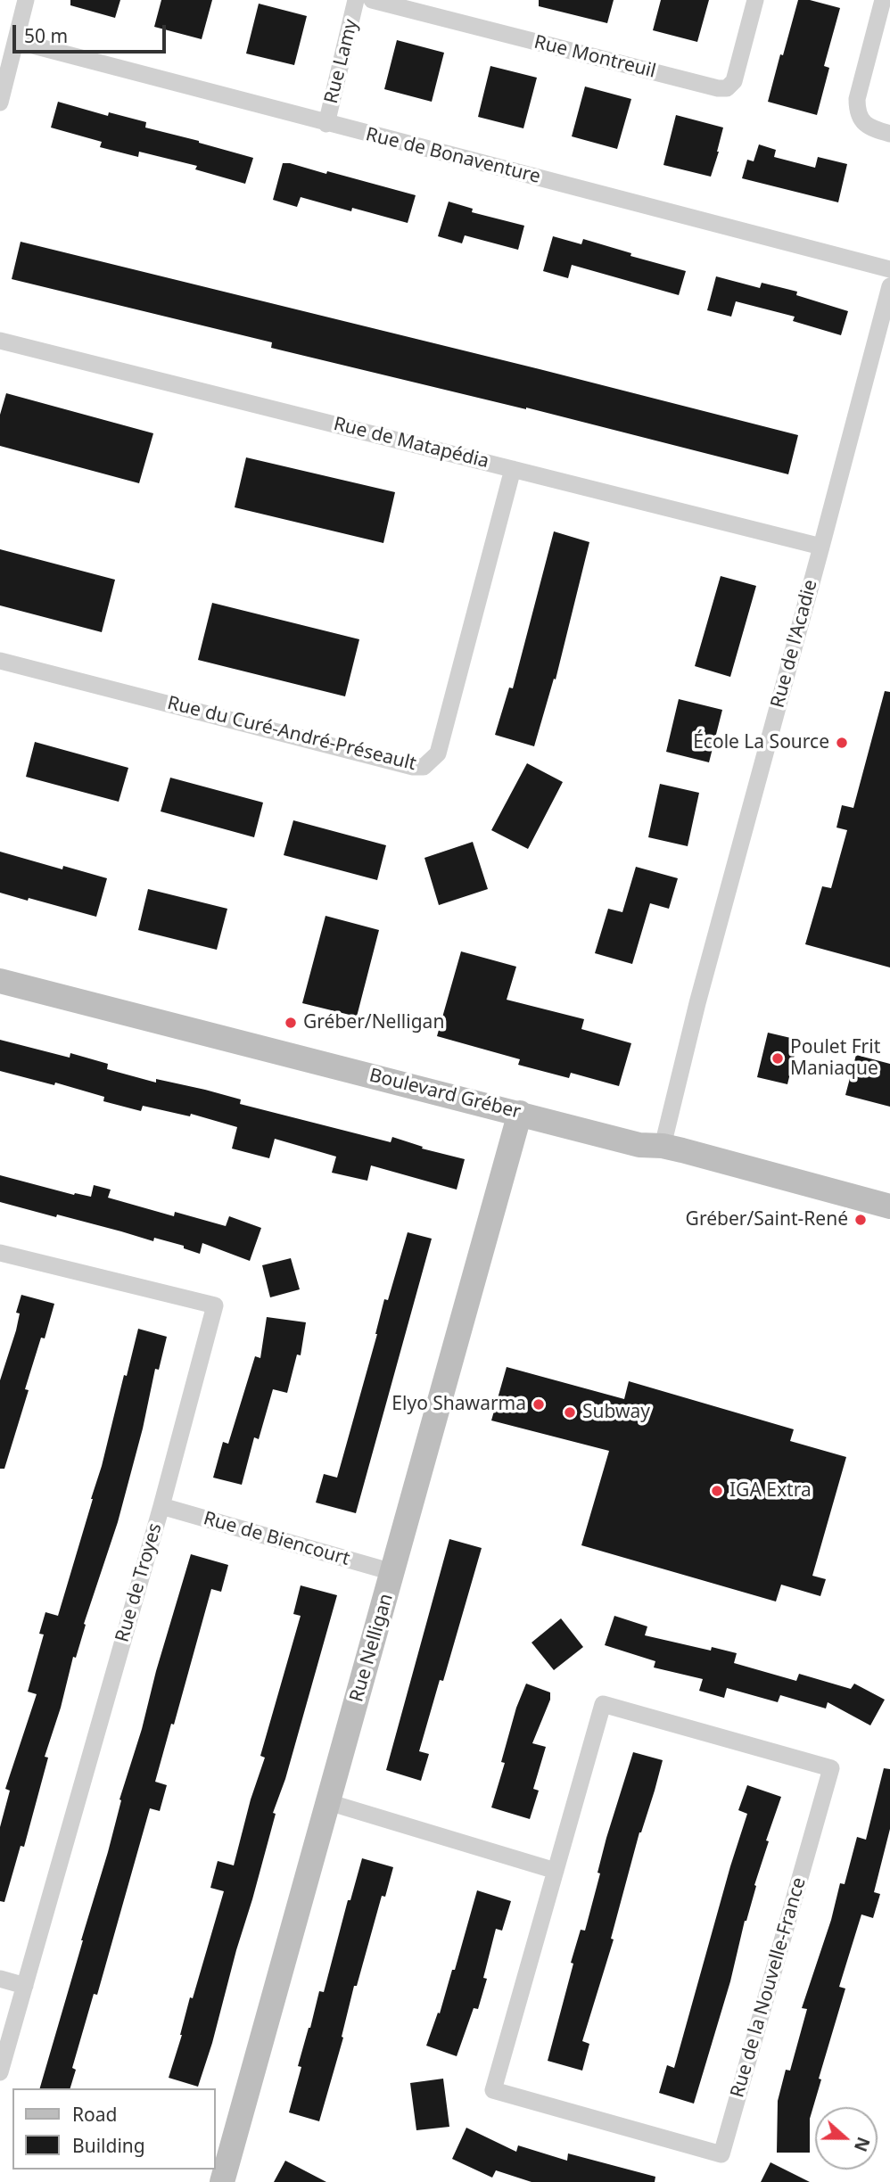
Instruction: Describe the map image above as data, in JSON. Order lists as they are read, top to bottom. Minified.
{"streets":{"street":["Rue Montreuil","Rue Lamy","Rue de Bonaventure","Rue de Matapédia","Rue de l'Acadie","Rue du Curé-André-Préseault","Boulevard Gréber","Rue de Biencourt","Rue de Troyes","Rue Nelligan","Rue de la Nouvelle-France"]},"crossings":[["Rue Lamy","Rue de Bonaventure"],["Rue de Matapédia","Rue de l'Acadie"],["Rue de Matapédia","Rue du Curé-André-Préseault"],["Rue de l'Acadie","Boulevard Gréber"],["Boulevard Gréber","Rue Nelligan"],["Rue de Biencourt","Rue de Troyes"],["Rue de Biencourt","Rue Nelligan"]],"places":["École La Source","Gréber/Nelligan","Poulet Frit Maniaque","Gréber/Saint-René","Elyo Shawarma","Subway","IGA Extra"],"legend":["Road","Building"],"scale_bar":"50 m","north":"right"}
